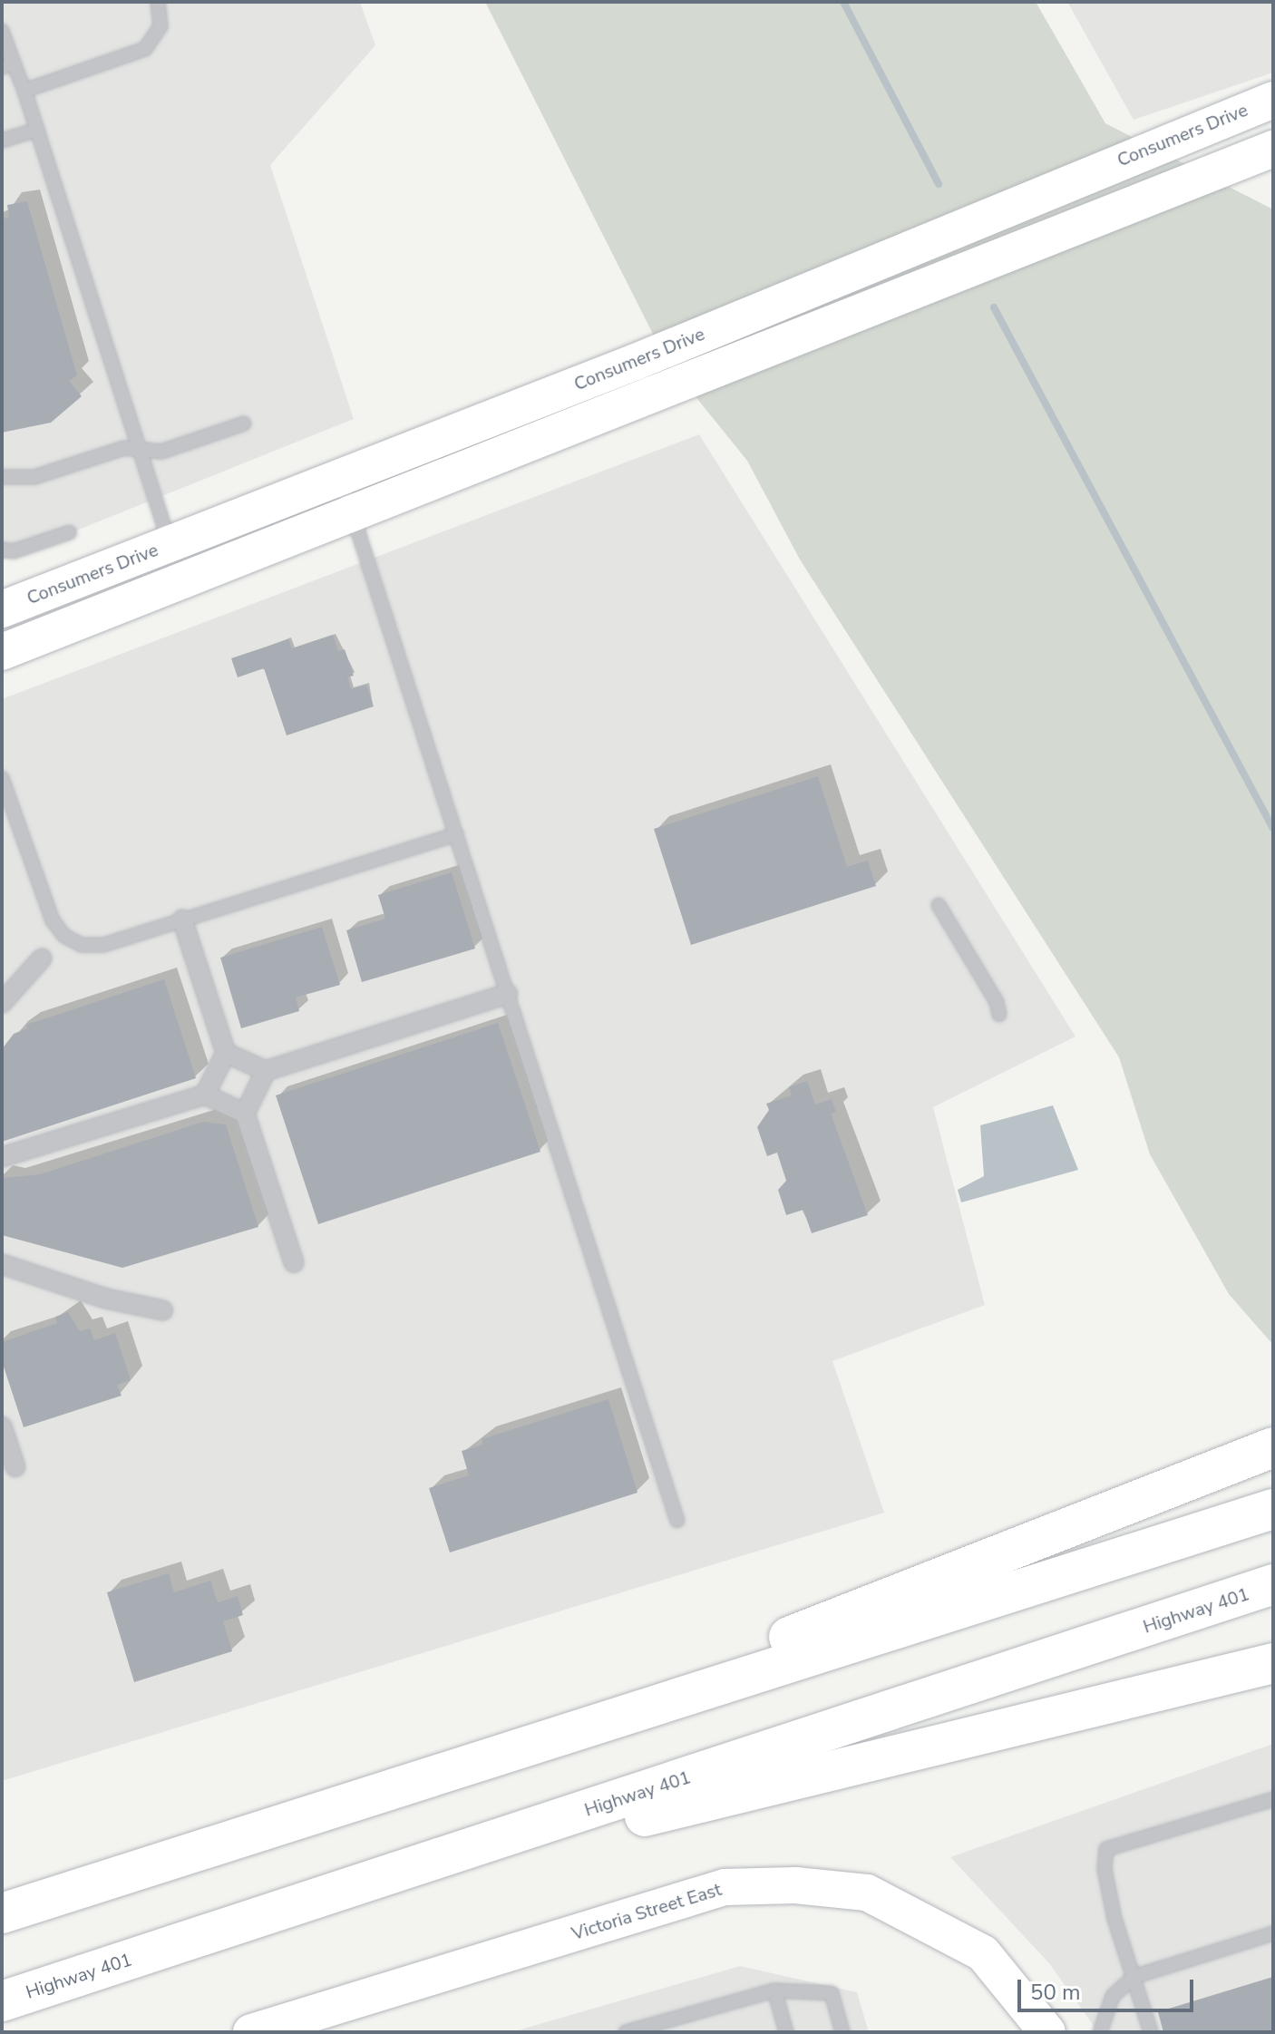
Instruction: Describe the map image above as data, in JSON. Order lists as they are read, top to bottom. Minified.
{"streets":{"highway":["Highway 401"],"main road":["Consumers Drive","Victoria Street East"]},"scale_bar":"50 m"}
